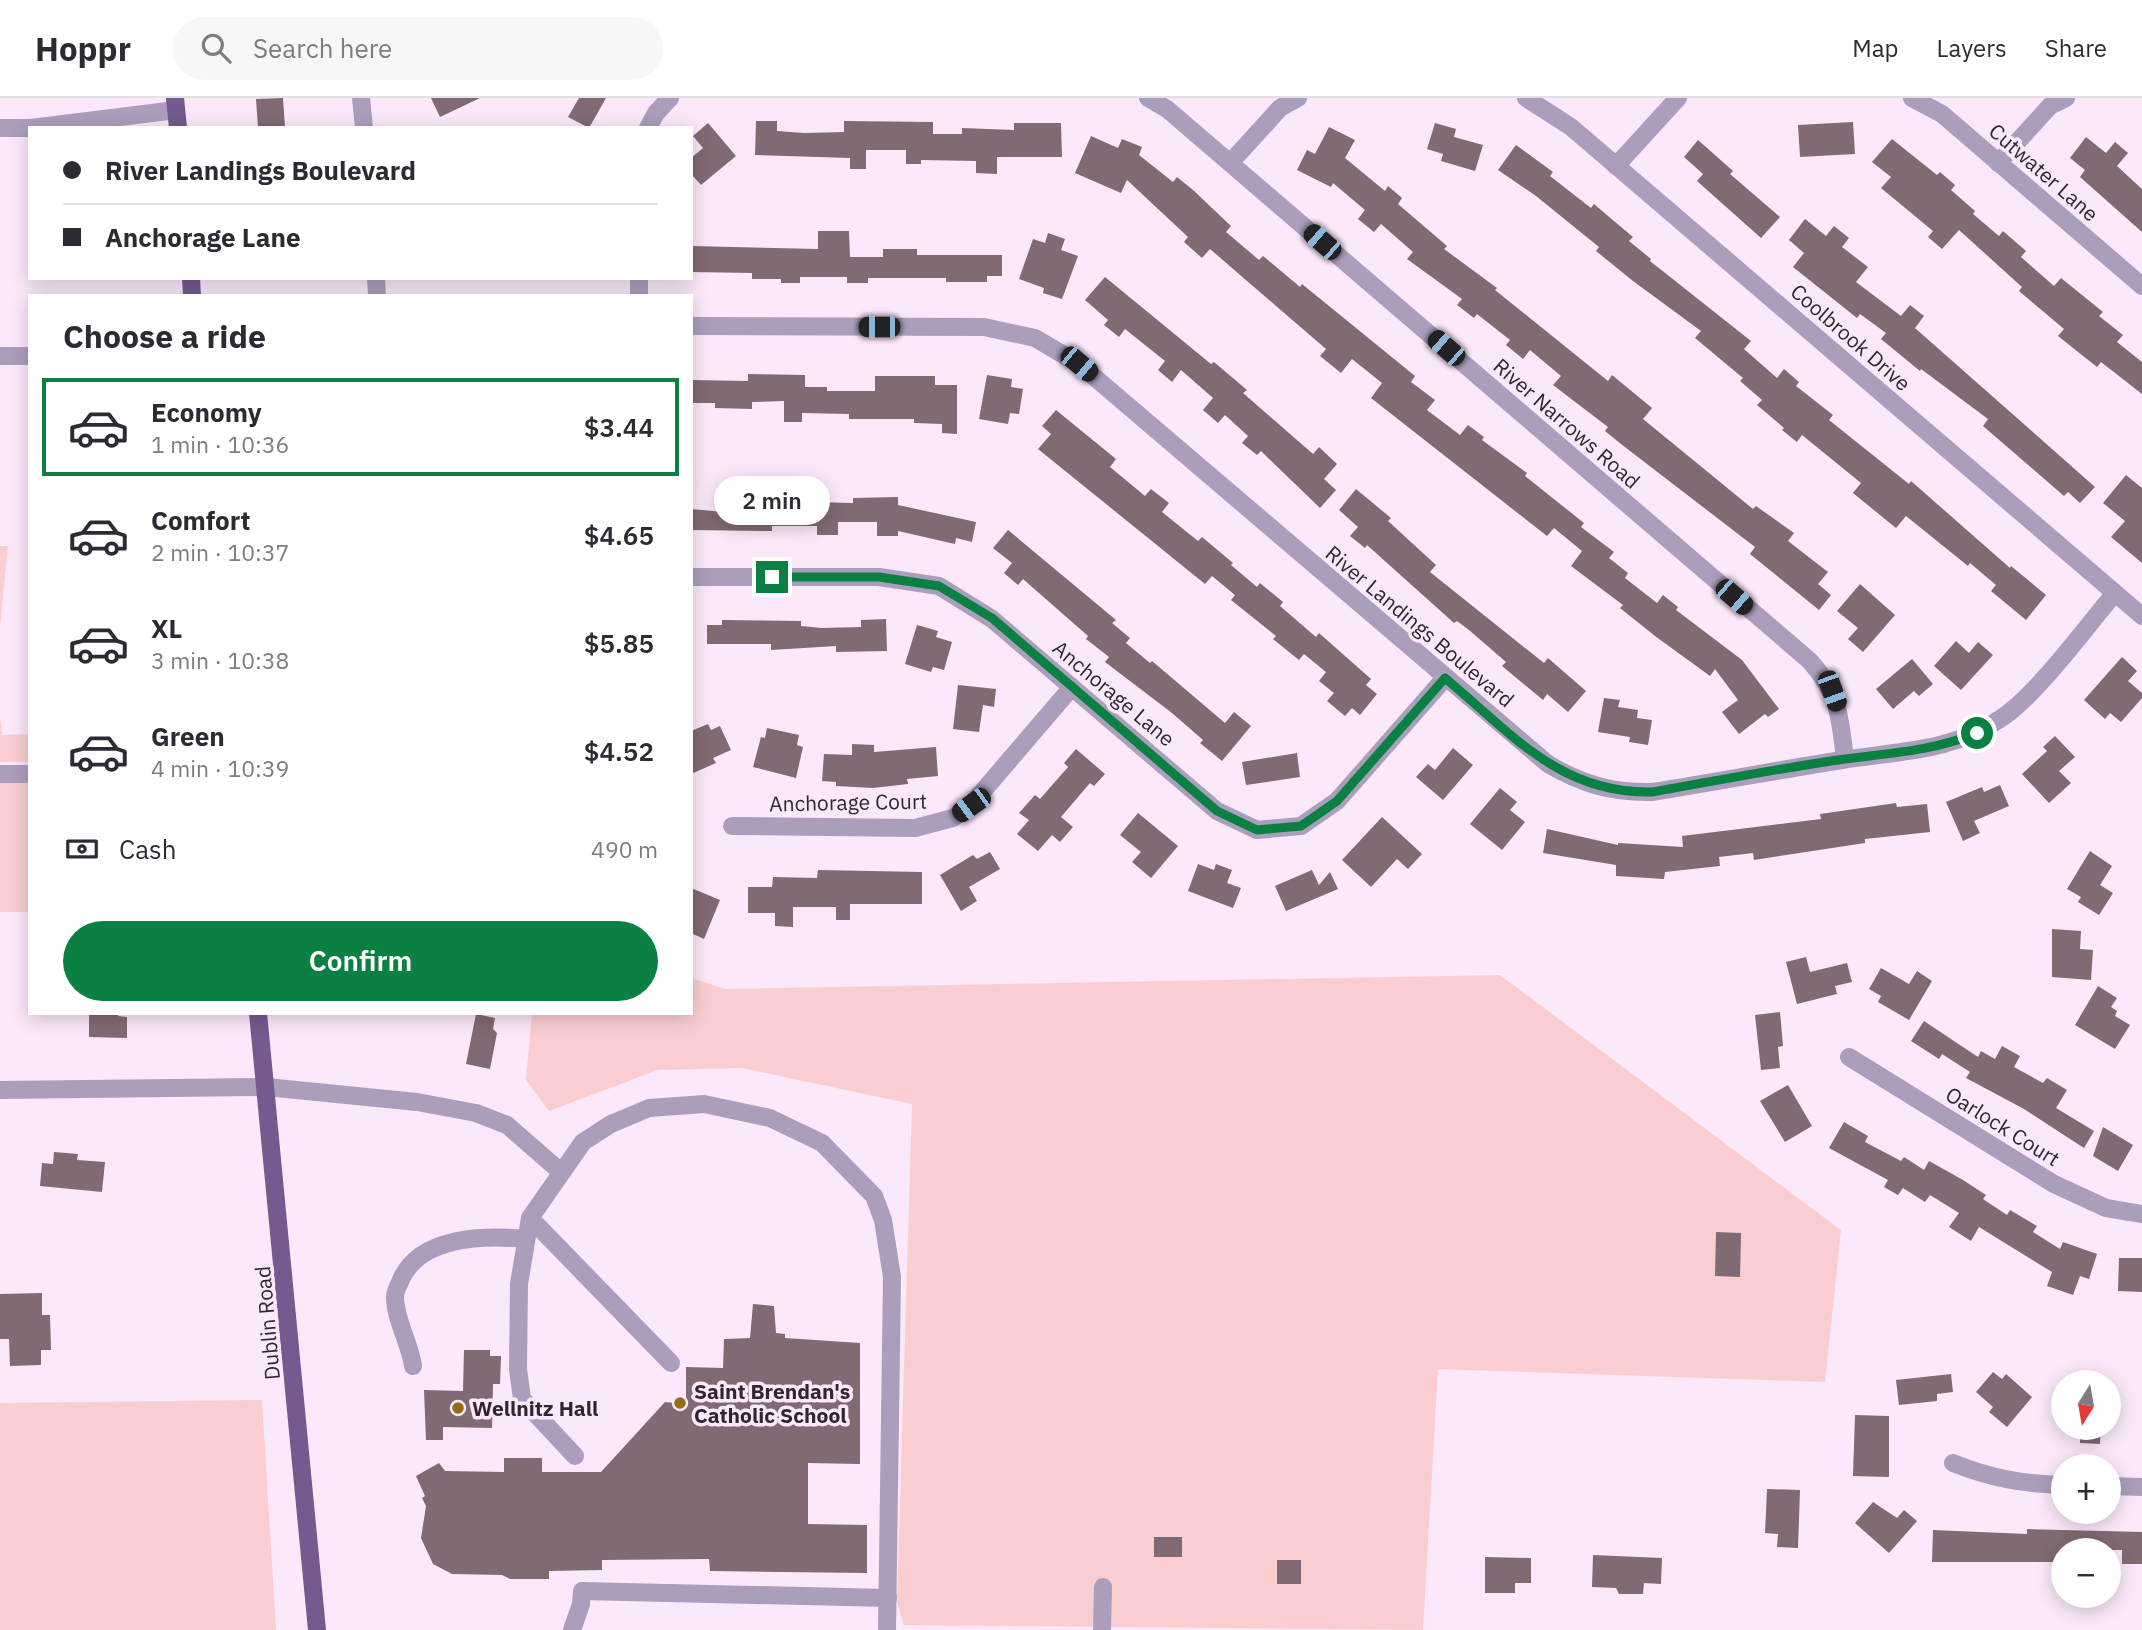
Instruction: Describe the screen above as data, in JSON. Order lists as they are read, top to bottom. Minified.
{"streets":{"main road":["Dublin Road"],"street":["Cutwater Lane","Coolbrook Drive","River Narrows Road","River Landings Boulevard","Anchorage Lane","Anchorage Court","Oarlock Court"]},"crossings":[["Coolbrook Drive","River Landings Boulevard"],["River Narrows Road","River Landings Boulevard"],["River Landings Boulevard","Anchorage Lane"],["Anchorage Lane","Anchorage Court"]],"places":["Saint Brendan's Catholic School","Wellnitz Hall"],"north":"bottom","page":{"header":"Hoppr","search":"Search here","nav":["Map","Layers","Share"],"banner":["River Landings Boulevard","Anchorage Lane"],"heading":"Choose a ride","list":[{"name":"Economy","note":"1 min · 10:36","value":"$3.44"},{"name":"Comfort","note":"2 min · 10:37","value":"$4.65"},{"name":"XL","note":"3 min · 10:38","value":"$5.85"},{"name":"Green","note":"4 min · 10:39","value":"$4.52"}],"bubble":"2 min","pay":["Cash","490 m"],"buttons":"Confirm","map_buttons":["+","−"]}}
